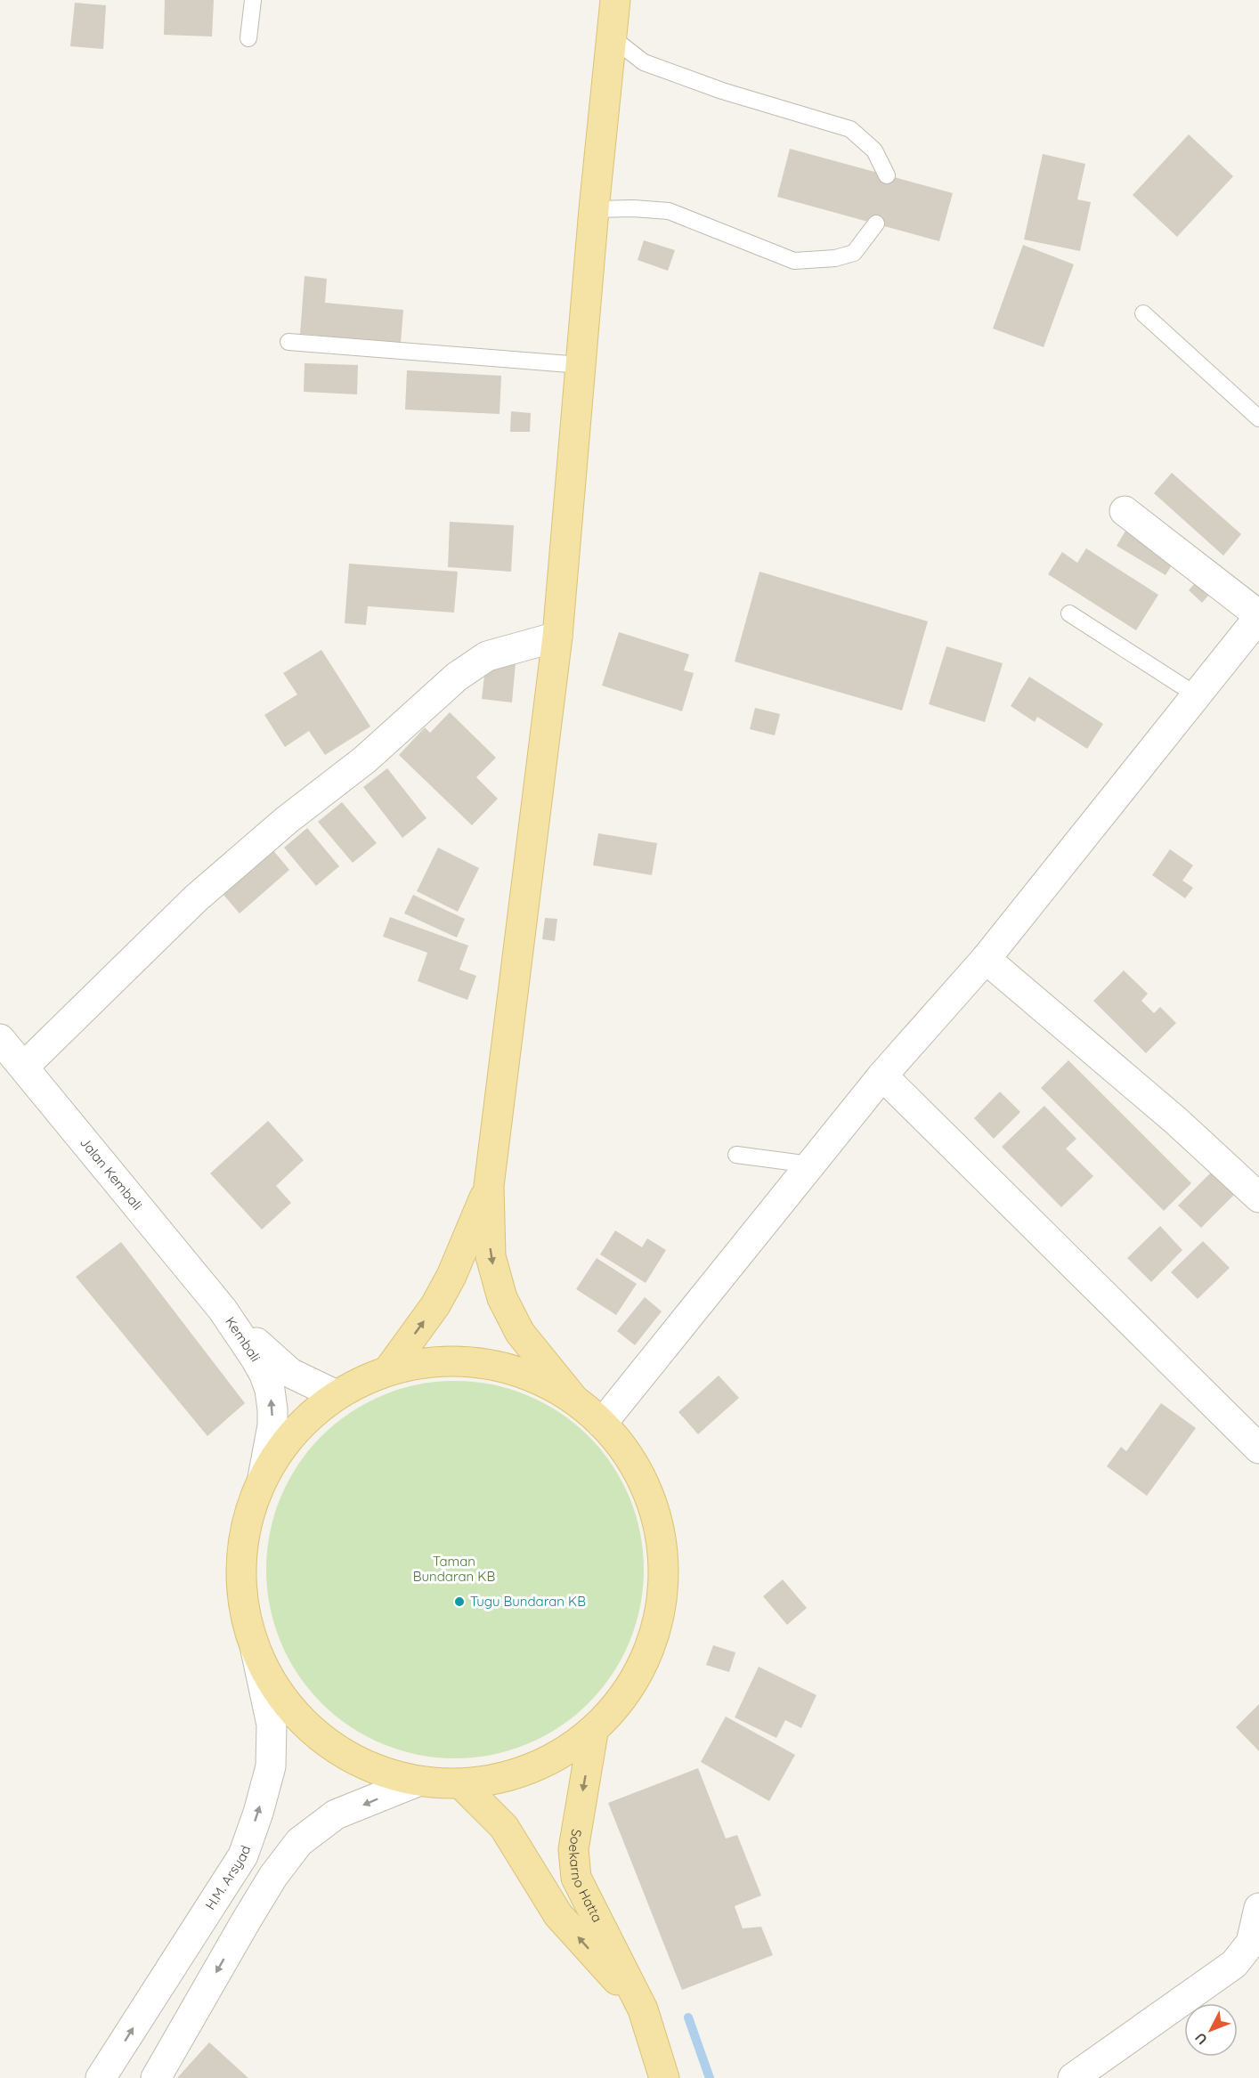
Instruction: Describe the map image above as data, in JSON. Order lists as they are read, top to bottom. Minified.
{"streets":{"main road":["Soekarno Hatta"],"street":["Jalan Kembali","Kembali","H.M. Arsyad"]},"crossings":[["Jalan Kembali","Kembali"]],"one_way":["Kembali","H.M. Arsyad"],"parks":["Taman Bundaran KB"],"places":["Tugu Bundaran KB"],"north":"bottom left"}
